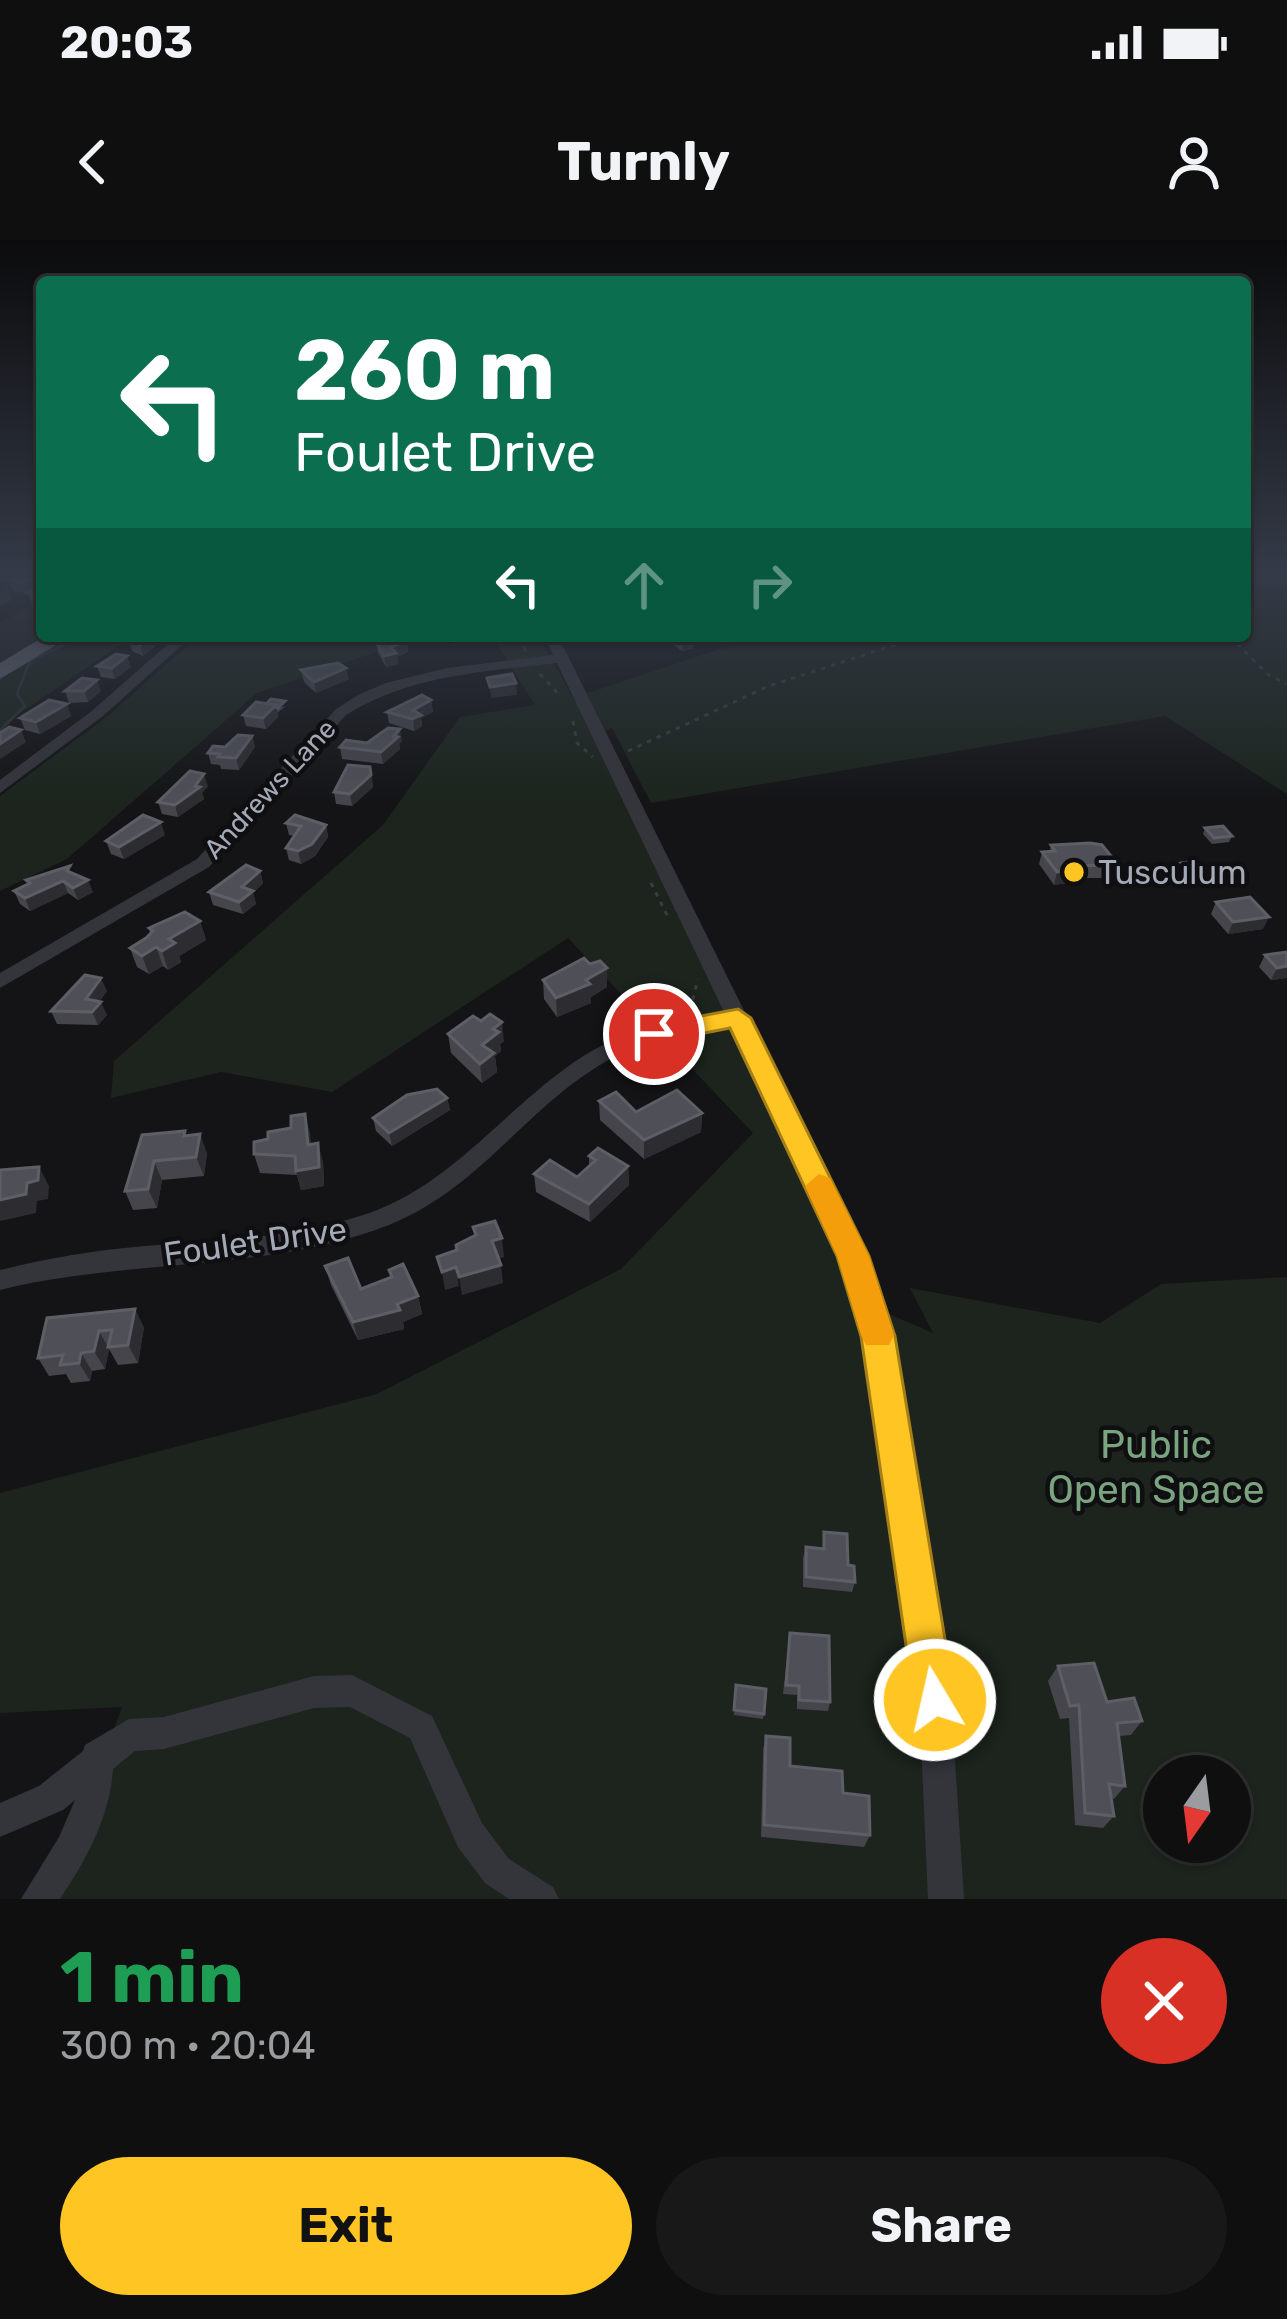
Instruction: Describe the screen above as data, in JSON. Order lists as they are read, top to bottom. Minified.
{"streets":{"street":["Andrews Lane","Foulet Drive"]},"parks":["Public Open Space"],"places":["Tusculum"],"north":"bottom","page":{"status":"20:03","header":"Turnly","turn":["260 m","Foulet Drive"],"heading":["1 min","300 m · 20:04"],"buttons":["Exit","Share"]}}
